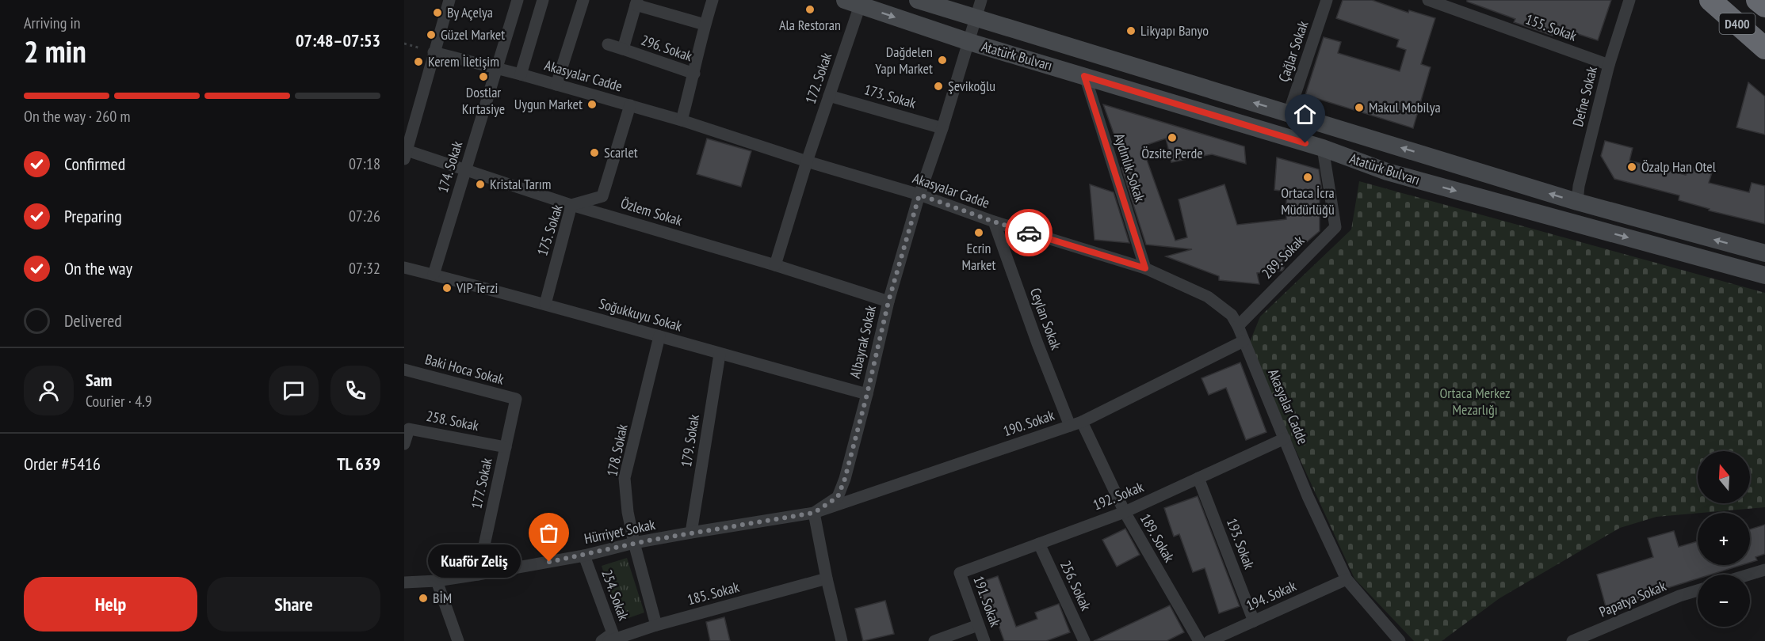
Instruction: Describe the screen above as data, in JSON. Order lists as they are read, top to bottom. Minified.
{"streets":{"highway":["D400"],"main road":["Atatürk Bulvarı"],"street":["155. Sokak","296. Sokak","Çağlar Sokak","Akasyalar Cadde","172. Sokak","173. Sokak","Defne Sokak","174. Sokak","Aydınlık Sokak","Özlem Sokak","175. Sokak","289. Sokak","Soğukkuyu Sokak","Ceylan Sokak","Albayrak Sokak","Baki Hoca Sokak","258. Sokak","190. Sokak","179. Sokak","178. Sokak","177. Sokak","192. Sokak","Hürriyet Sokak","189. Sokak","193. Sokak","256. Sokak","185. Sokak","254. Sokak","194. Sokak","Papatya Sokak","191. Sokak"]},"crossings":[["155. Sokak","Defne Sokak"],["Çağlar Sokak","Atatürk Bulvarı"],["Atatürk Bulvarı","172. Sokak"],["Atatürk Bulvarı","Defne Sokak"],["Atatürk Bulvarı","Aydınlık Sokak"],["Atatürk Bulvarı","289. Sokak"],["Atatürk Bulvarı","Albayrak Sokak"],["Akasyalar Cadde","172. Sokak"],["Akasyalar Cadde","174. Sokak"],["Akasyalar Cadde","Aydınlık Sokak"],["Akasyalar Cadde","175. Sokak"],["Akasyalar Cadde","289. Sokak"],["Akasyalar Cadde","Ceylan Sokak"],["Akasyalar Cadde","Albayrak Sokak"],["Akasyalar Cadde","190. Sokak"],["Akasyalar Cadde","192. Sokak"],["Akasyalar Cadde","194. Sokak"],["172. Sokak","173. Sokak"],["172. Sokak","Özlem Sokak"],["173. Sokak","Albayrak Sokak"],["174. Sokak","Özlem Sokak"],["174. Sokak","Soğukkuyu Sokak"],["Özlem Sokak","175. Sokak"],["Özlem Sokak","Albayrak Sokak"],["175. Sokak","Soğukkuyu Sokak"],["Soğukkuyu Sokak","Albayrak Sokak"],["Soğukkuyu Sokak","179. Sokak"],["Soğukkuyu Sokak","178. Sokak"],["Ceylan Sokak","190. Sokak"],["Albayrak Sokak","190. Sokak"],["Albayrak Sokak","Hürriyet Sokak"],["Baki Hoca Sokak","177. Sokak"],["258. Sokak","177. Sokak"],["190. Sokak","Hürriyet Sokak"],["190. Sokak","189. Sokak"],["179. Sokak","Hürriyet Sokak"],["178. Sokak","Hürriyet Sokak"],["178. Sokak","185. Sokak"],["177. Sokak","Hürriyet Sokak"],["192. Sokak","189. Sokak"],["192. Sokak","193. Sokak"],["192. Sokak","256. Sokak"],["192. Sokak","191. Sokak"],["Hürriyet Sokak","254. Sokak"],["193. Sokak","194. Sokak"]],"parks":["Ortaca Merkez Mezarlığı"],"places":["Ala Restoran","By Açelya","Likyapı Banyo","Güzel Market","Dağdelen Yapı Market","Kerem İletişim","Dostlar Kırtasiye","Şevikoğlu","Uygun Market","Makul Mobilya","Özsite Perde","Scarlet","Özalp Han Otel","Ortaca İcra Müdürlüğü","Kristal Tarım","Ecrin Market","VIP Terzi","Kuaför Zeliş","BİM"],"north":"top","page":{"heading":["2 min","Arriving in","07:48–07:53"],"panel":["Sam","Courier · 4.9","Order #5416","TL 639"],"bar":"On the way · 260 m","list":[["Confirmed","07:18"],["Preparing","07:26"],["On the way","07:32"],"Delivered"],"map_buttons":["+","−"],"bubble":"Kuaför Zeliş","buttons":["Help","Share"]}}
